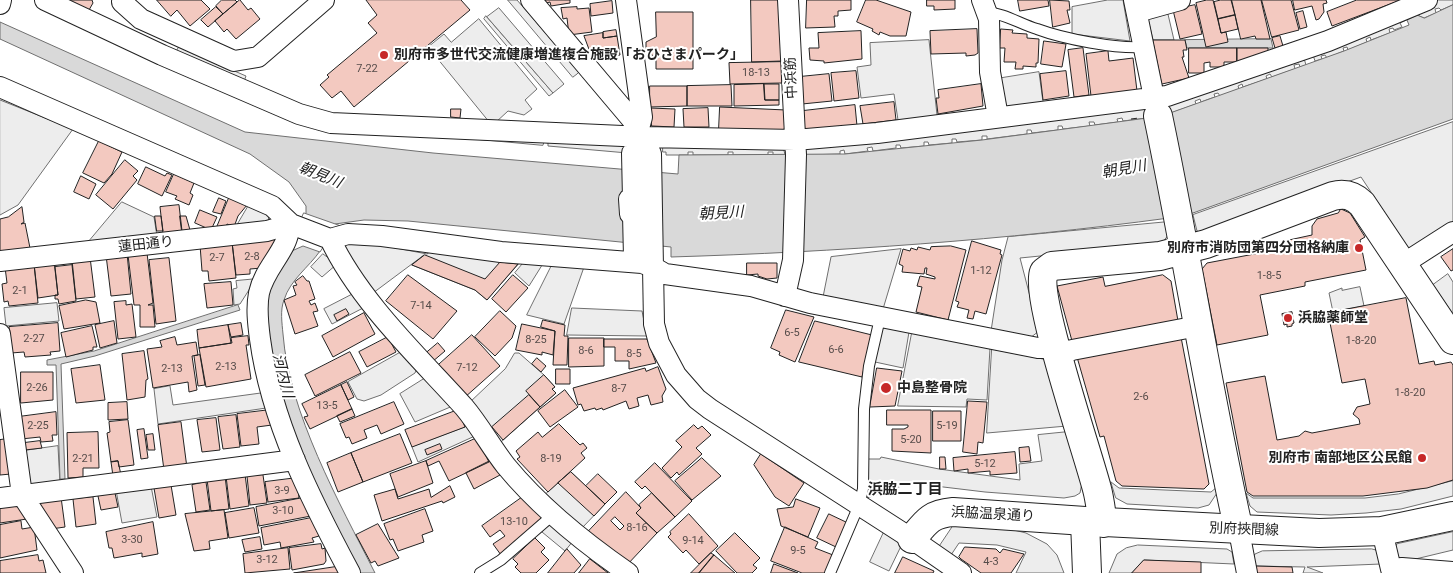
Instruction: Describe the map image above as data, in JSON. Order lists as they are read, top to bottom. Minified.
{"streets":{"street":["中浜筋","蓮田通り","浜脇温泉通り","別府挾間線"]},"crossings":[["浜脇温泉通り","別府挾間線"]],"districts":["浜脇二丁目"],"water":["朝見川","河内川"],"places":["別府市多世代交流健康増進複合施設「おひさまパーク」","別府市消防団第四分団格納庫","浜脇薬師堂","中島整骨院","別府市 南部地区公民館"],"house_numbers":["7-22","18-13","2-8","2-7","1-12","1-8-5","2-1","7-14","6-5","2-27","8-25","1-8-20","6-6","8-6","8-5","2-13","7-12","2-13","2-26","8-7","1-8-20","2-6","13-5","2-25","5-19","5-20","2-21","8-19","5-12","3-9","3-10","13-10","8-16","3-30","9-14","9-5","3-12","4-3"]}
